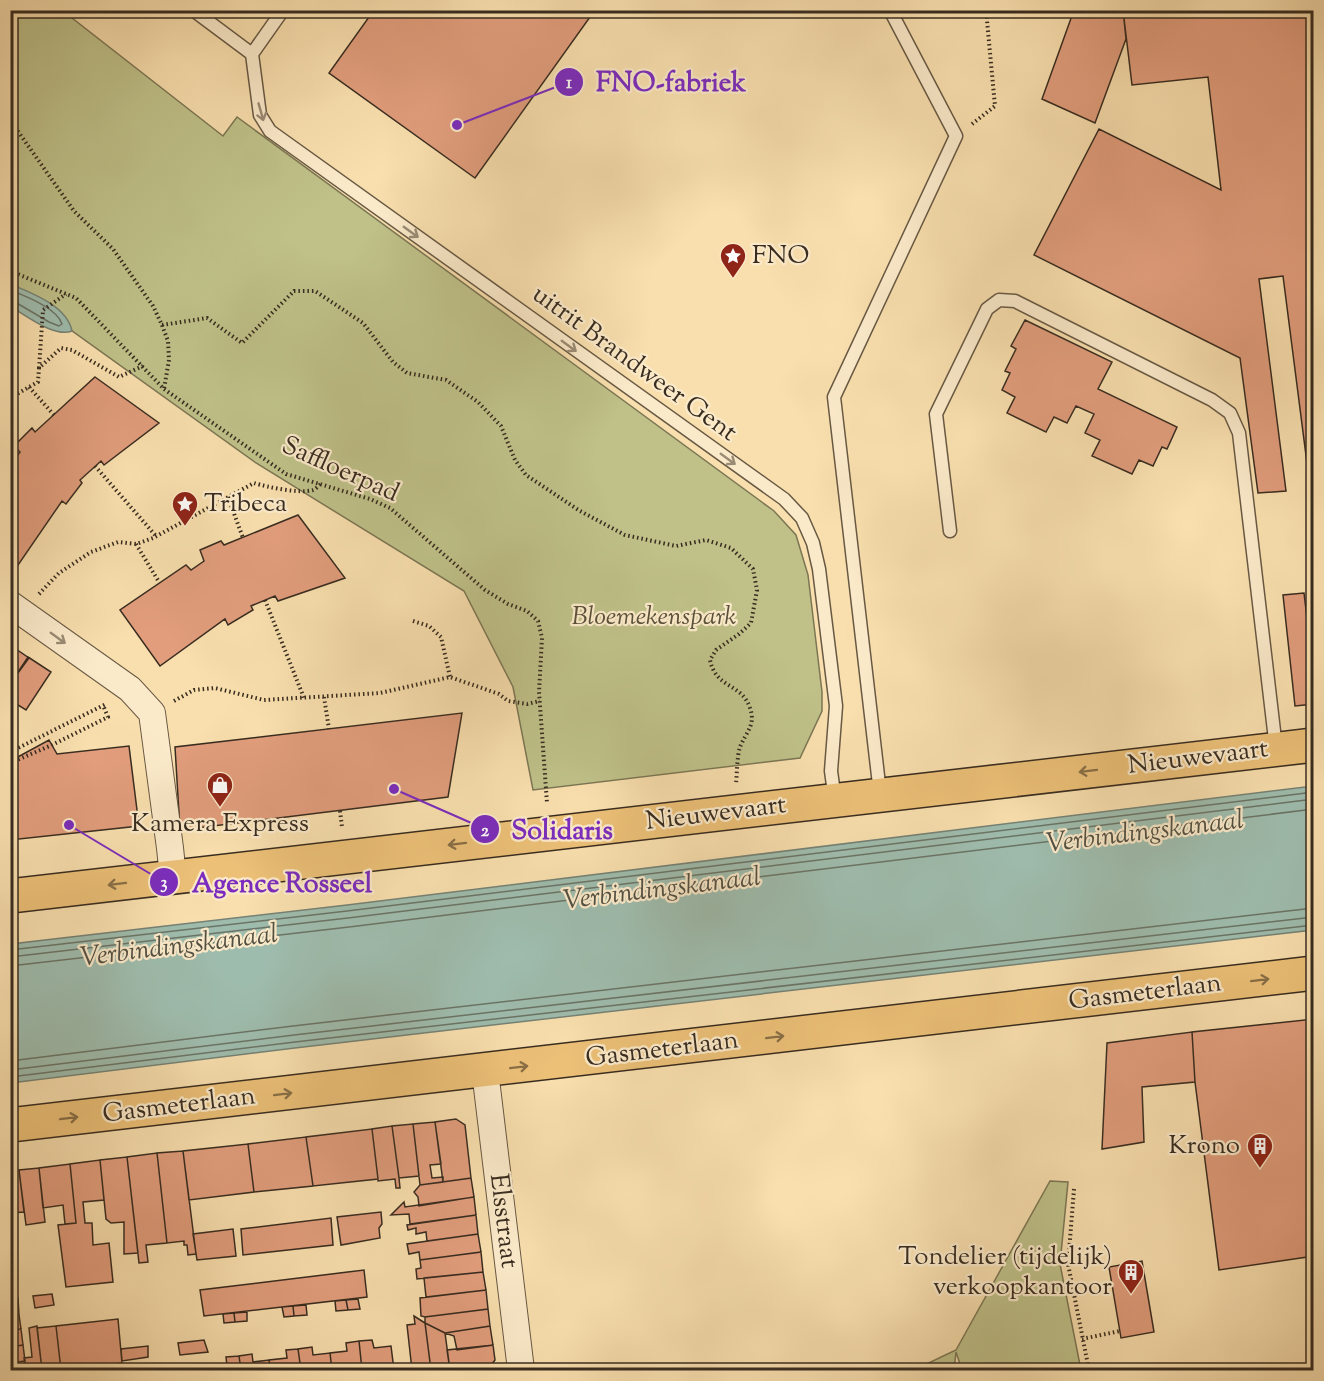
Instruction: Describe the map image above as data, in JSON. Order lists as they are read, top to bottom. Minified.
{"streets":{"main road":["Nieuwevaart","Gasmeterlaan"],"street":["Elsstraat"],"lane":["uitrit Brandweer Gent"],"path":["Saffloerpad"]},"crossings":[["uitrit Brandweer Gent","Nieuwevaart"],["Gasmeterlaan","Elsstraat"]],"one_way":["uitrit Brandweer Gent","Nieuwevaart","Gasmeterlaan"],"water":["Verbindingskanaal"],"parks":["Bloemekenspark"],"places":{"other":["FNO-fabriek","Solidaris","Agence Rosseel"],"place":["FNO","Tribeca"],"shop":["Kamera Express"],"building":["Krono","Tondelier (tijdelijk) verkoopkantoor"]}}
